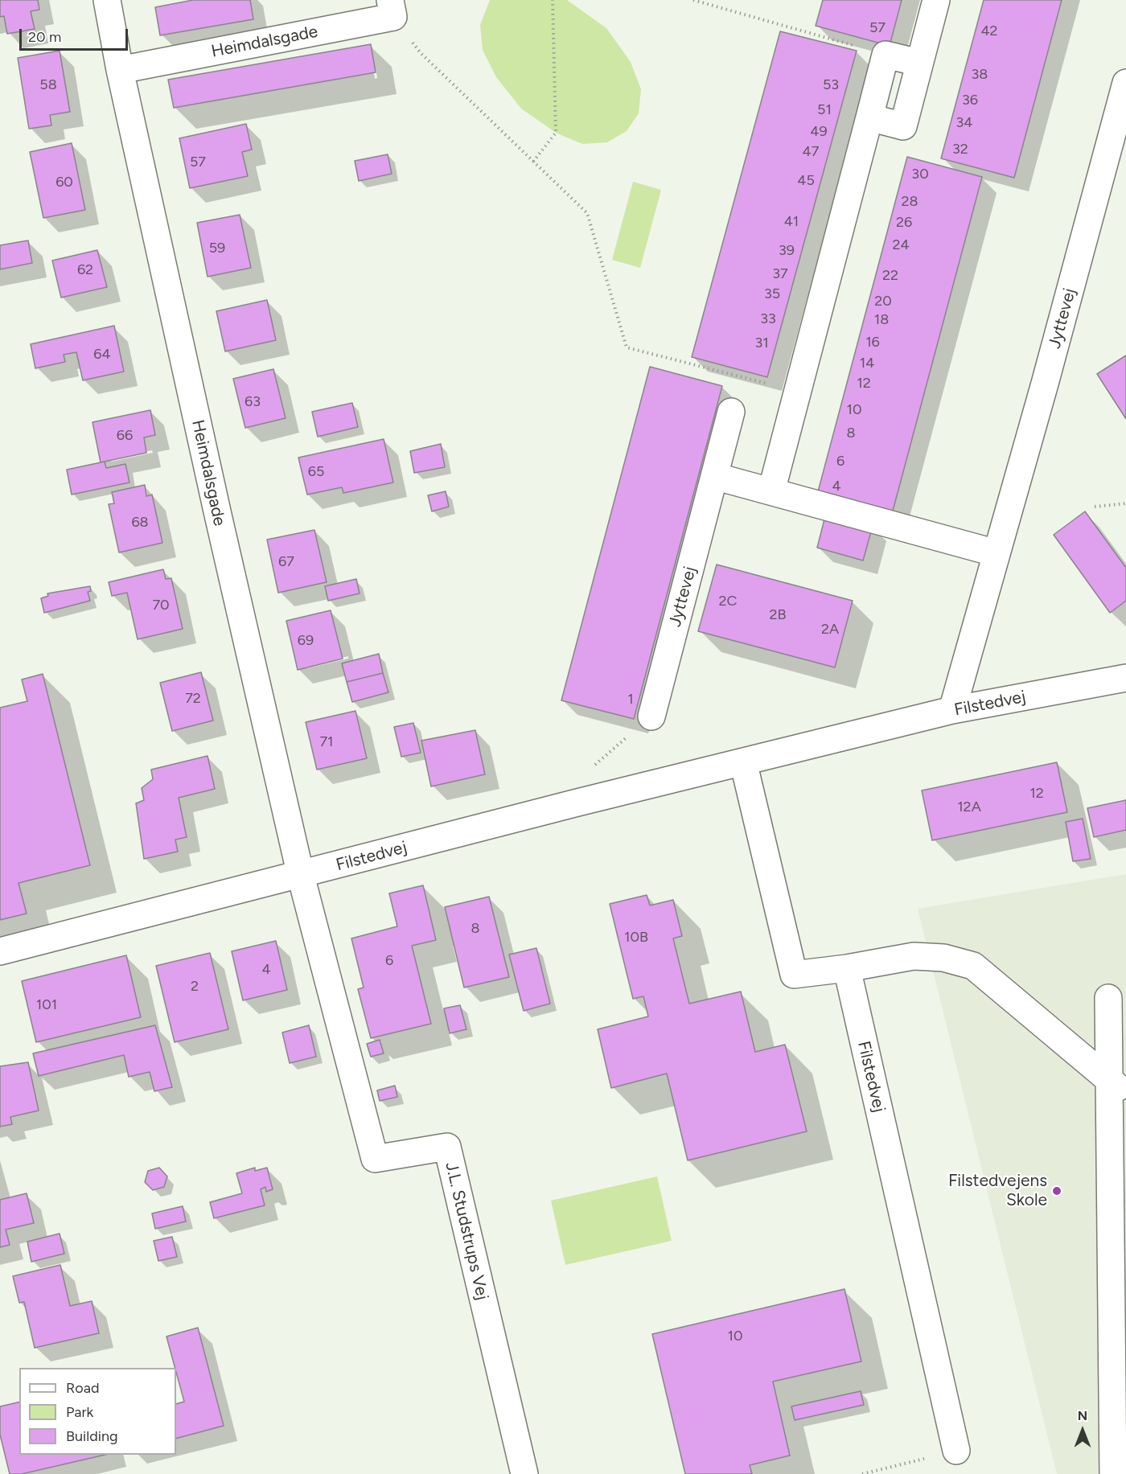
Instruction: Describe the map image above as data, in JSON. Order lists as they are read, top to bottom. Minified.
{"streets":{"street":["Heimdalsgade","Jyttevej","Filstedvej","J.L. Studstrups Vej"]},"crossings":[["Heimdalsgade","Filstedvej"],["Heimdalsgade","J.L. Studstrups Vej"],["Jyttevej","Filstedvej"],["Filstedvej","J.L. Studstrups Vej"]],"places":["Filstedvejens Skole"],"house_numbers":["57","42","38","58","53","36","51","34","49","32","47","57","30","45","60","28","41","26","24","59","39","62","37","22","35","20","33","18","16","31","64","14","12","63","10","8","66","6","65","4","68","67","2C","70","2B","2A","69","72","1","71","12","12A","8","10B","6","4","2","101","10"],"legend":["Road","Park","Building"],"scale_bar":"20 m","north":"top"}
